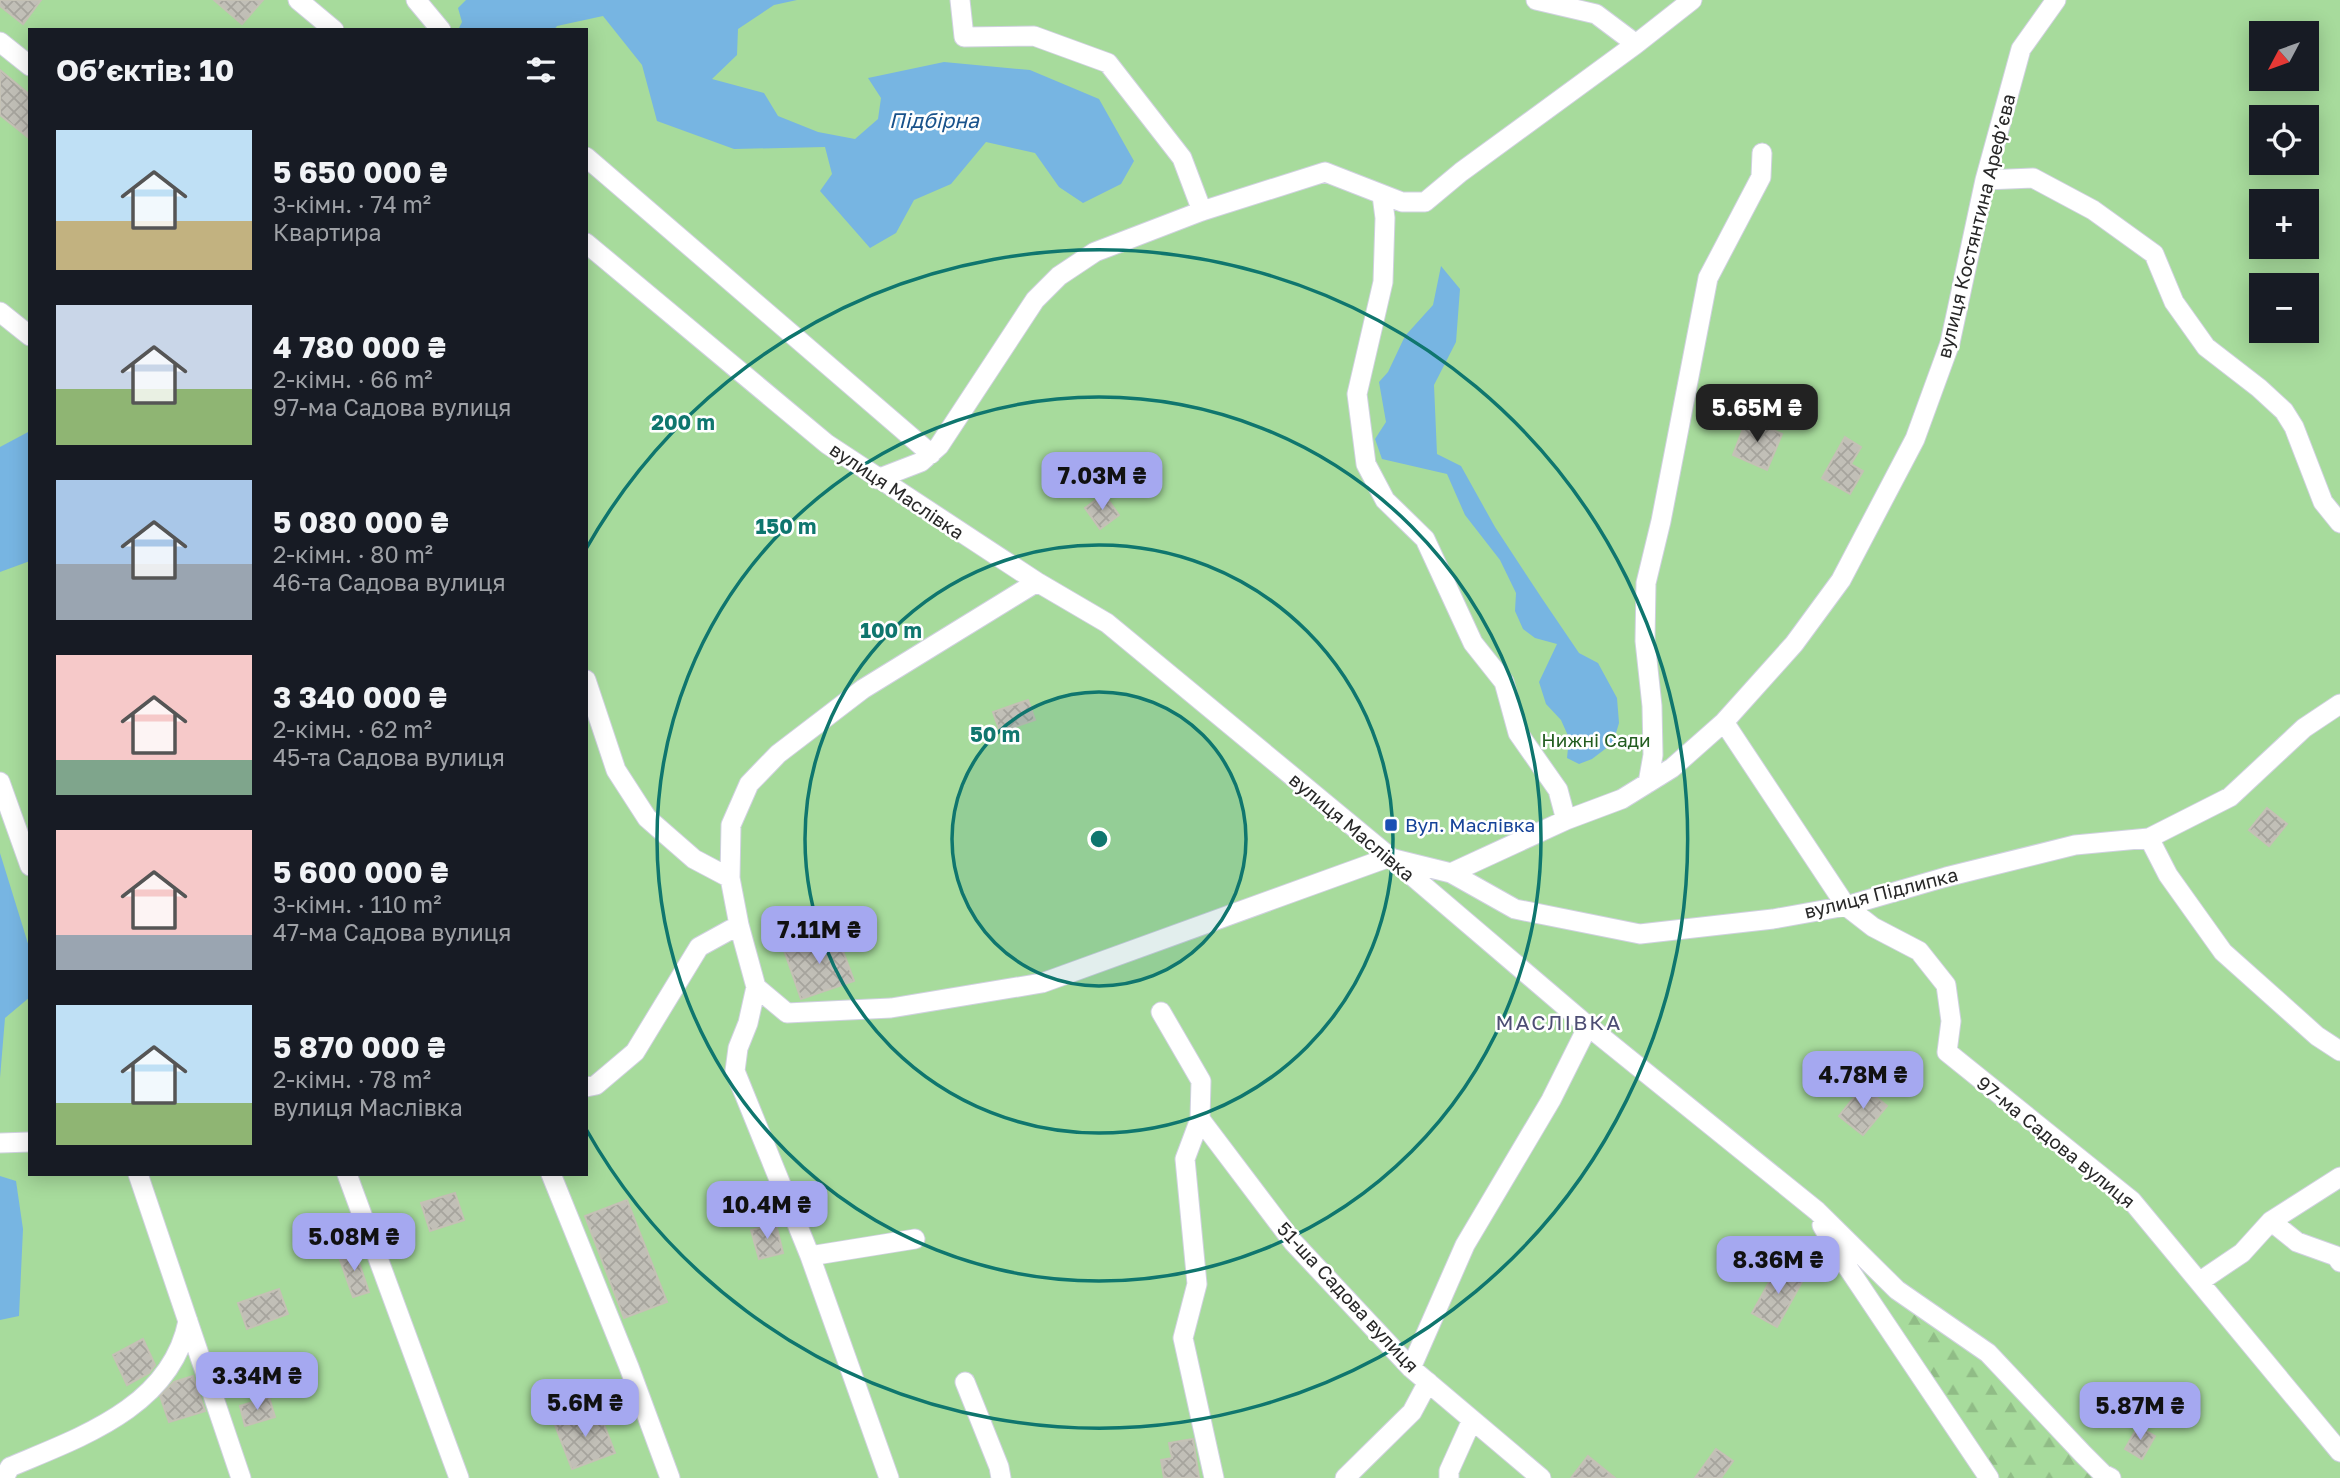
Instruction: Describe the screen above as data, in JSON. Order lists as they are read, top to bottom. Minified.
{"streets":{"street":["вулиця Костянтина Арефʼєва","вулиця Маслівка","вулиця Підлипка","97-ма Садова вулиця","51-ша Садова вулиця"]},"crossings":[["вулиця Костянтина Арефʼєва","вулиця Підлипка"],["вулиця Маслівка","вулиця Підлипка"],["вулиця Підлипка","97-ма Садова вулиця"]],"districts":["МАСЛІВКА"],"water":["Підбірна"],"parks":["Нижні Сади"],"places":{"transit":["Вул. Маслівка"]},"north":"bottom left","page":{"map_buttons":["+","−"],"heading":"Об’єктів: 10","list":[{"name":"5 650 000 ₴","note":"3-кімн. · 74 m² · Квартира"},{"name":"4 780 000 ₴","note":"2-кімн. · 66 m² · 97-ма Садова вулиця"},{"name":"5 080 000 ₴","note":"2-кімн. · 80 m² · 46-та Садова вулиця"},{"name":"3 340 000 ₴","note":"2-кімн. · 62 m² · 45-та Садова вулиця"},{"name":"5 600 000 ₴","note":"3-кімн. · 110 m² · 47-ма Садова вулиця"},{"name":"5 870 000 ₴","note":"2-кімн. · 78 m² · вулиця Маслівка"}],"price":["5.65M ₴","7.03M ₴","7.11M ₴","4.78M ₴","10.4M ₴","5.08M ₴","8.36M ₴","3.34M ₴","5.6M ₴","5.87M ₴"]},"rings":["200 m","150 m","100 m","50 m"]}
